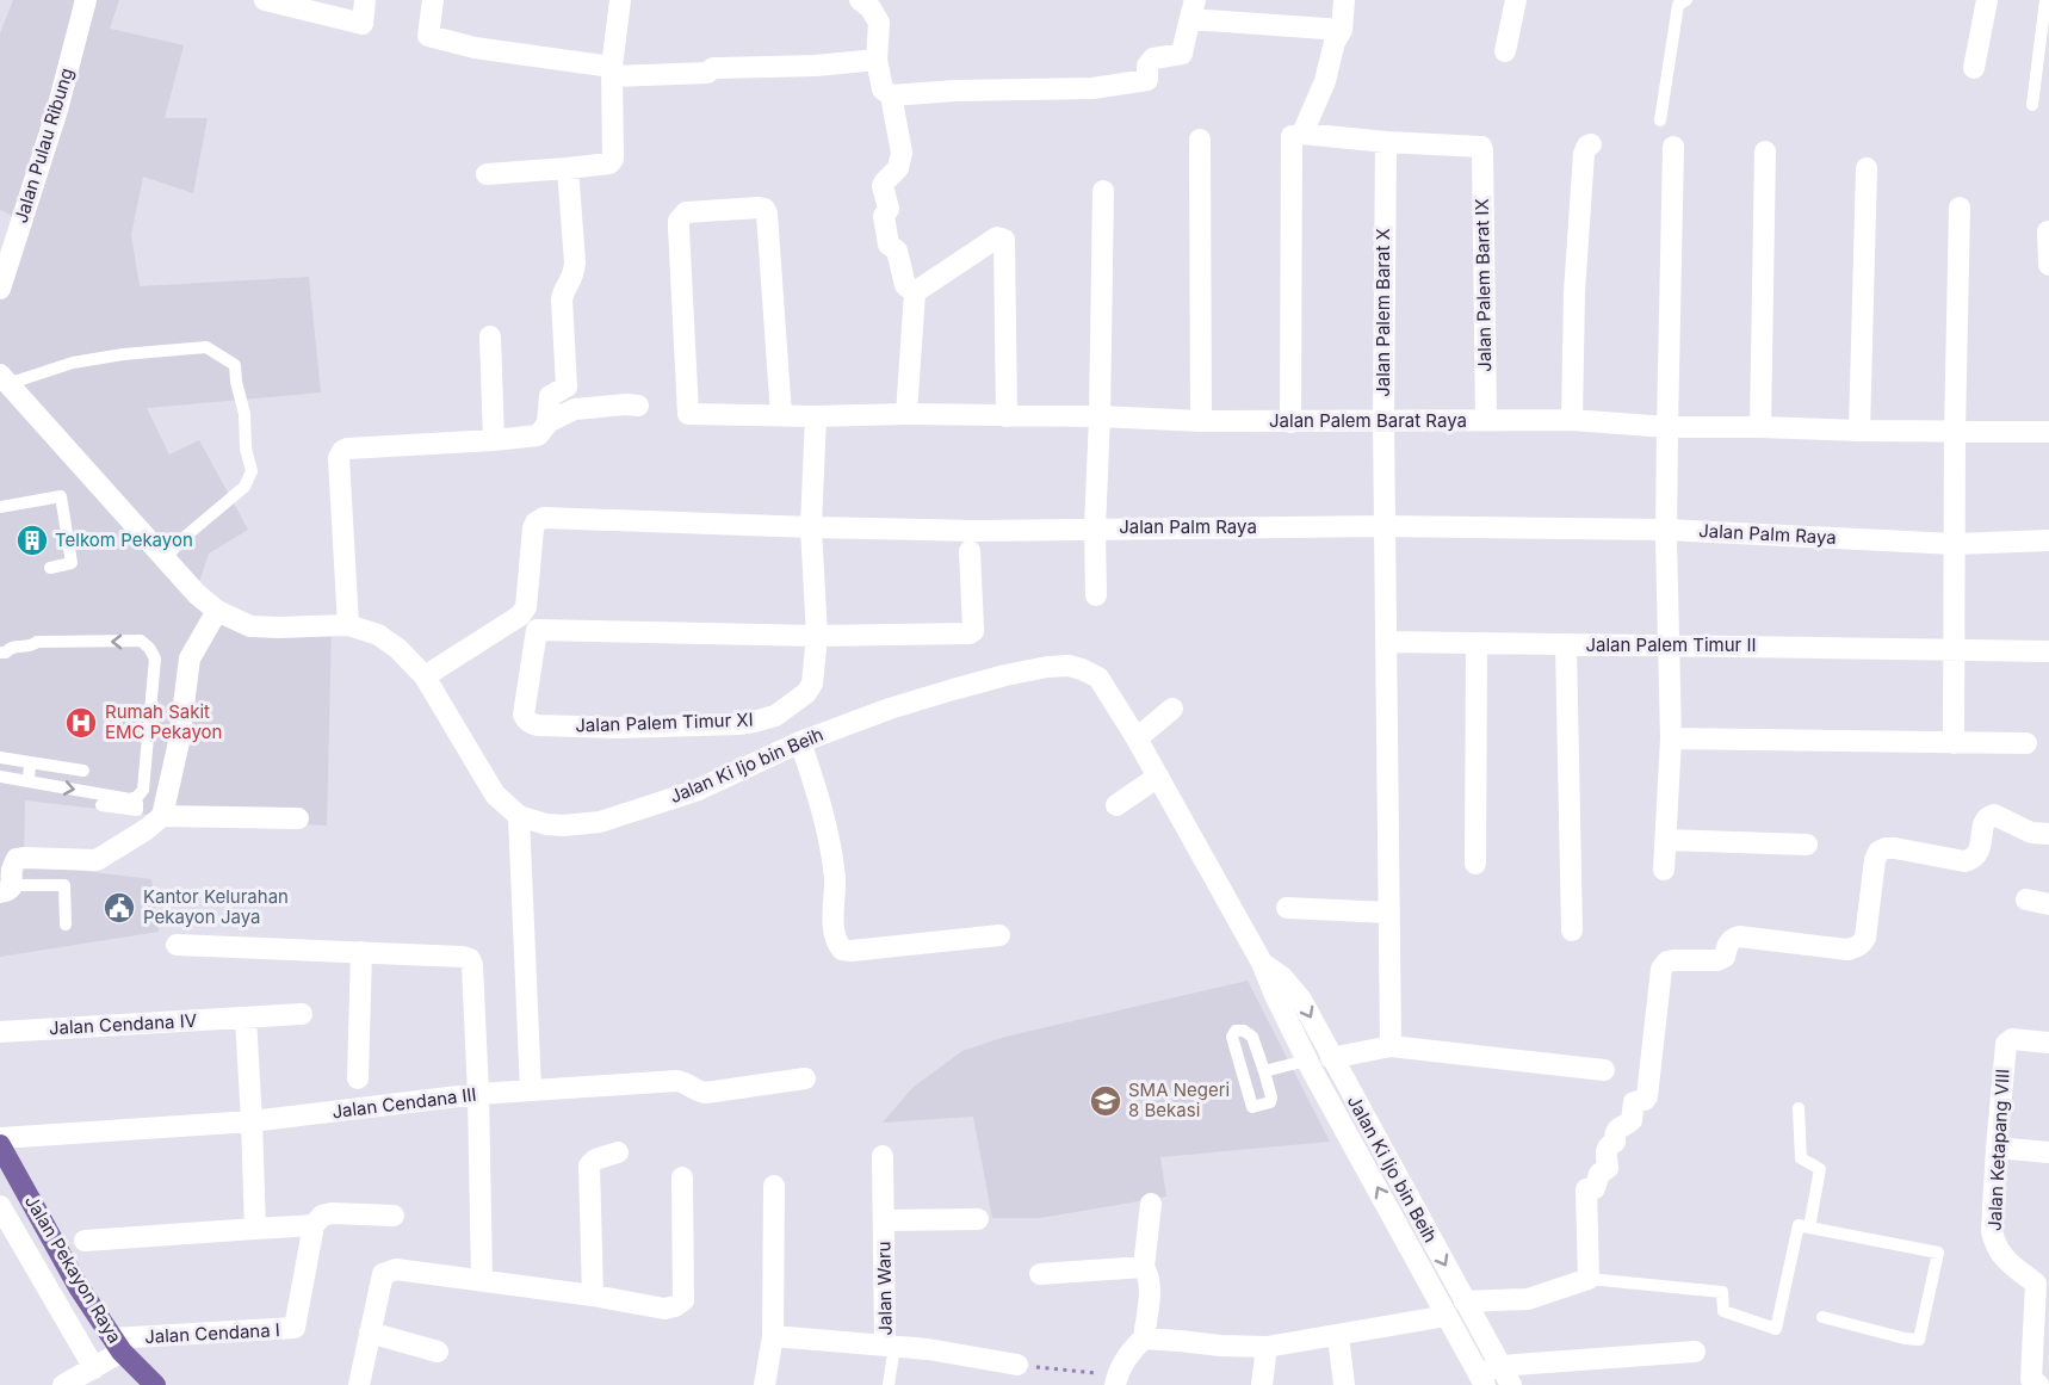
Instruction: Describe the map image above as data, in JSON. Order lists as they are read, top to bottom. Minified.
{"streets":{"main road":["Jalan Pekayon Raya"],"street":["Jalan Pulau Ribung","Jalan Palem Barat IX","Jalan Palem Barat X","Jalan Palem Barat Raya","Jalan Palm Raya","Jalan Palem Timur II","Jalan Palem Timur XI","Jalan Ki Ijo bin Beih","Jalan Cendana IV","Jalan Cendana III","Jalan Ketapang VIII","Jalan Waru","Jalan Cendana I"]},"crossings":[["Jalan Palem Barat IX","Jalan Palem Barat X"],["Jalan Palem Barat IX","Jalan Palem Barat Raya"],["Jalan Palem Barat X","Jalan Palem Barat Raya"],["Jalan Palem Barat X","Jalan Palm Raya"],["Jalan Palem Barat X","Jalan Palem Timur II"],["Jalan Palem Barat Raya","Jalan Palem Timur XI"],["Jalan Palm Raya","Jalan Palem Timur XI"],["Jalan Palm Raya","Jalan Ki Ijo bin Beih"],["Jalan Pekayon Raya","Jalan Cendana I"]],"places":{"building":["Telkom Pekayon"],"hospital":["Rumah Sakit EMC Pekayon"],"public building":["Kantor Kelurahan Pekayon Jaya"],"school or university":["SMA Negeri 8 Bekasi"]}}
